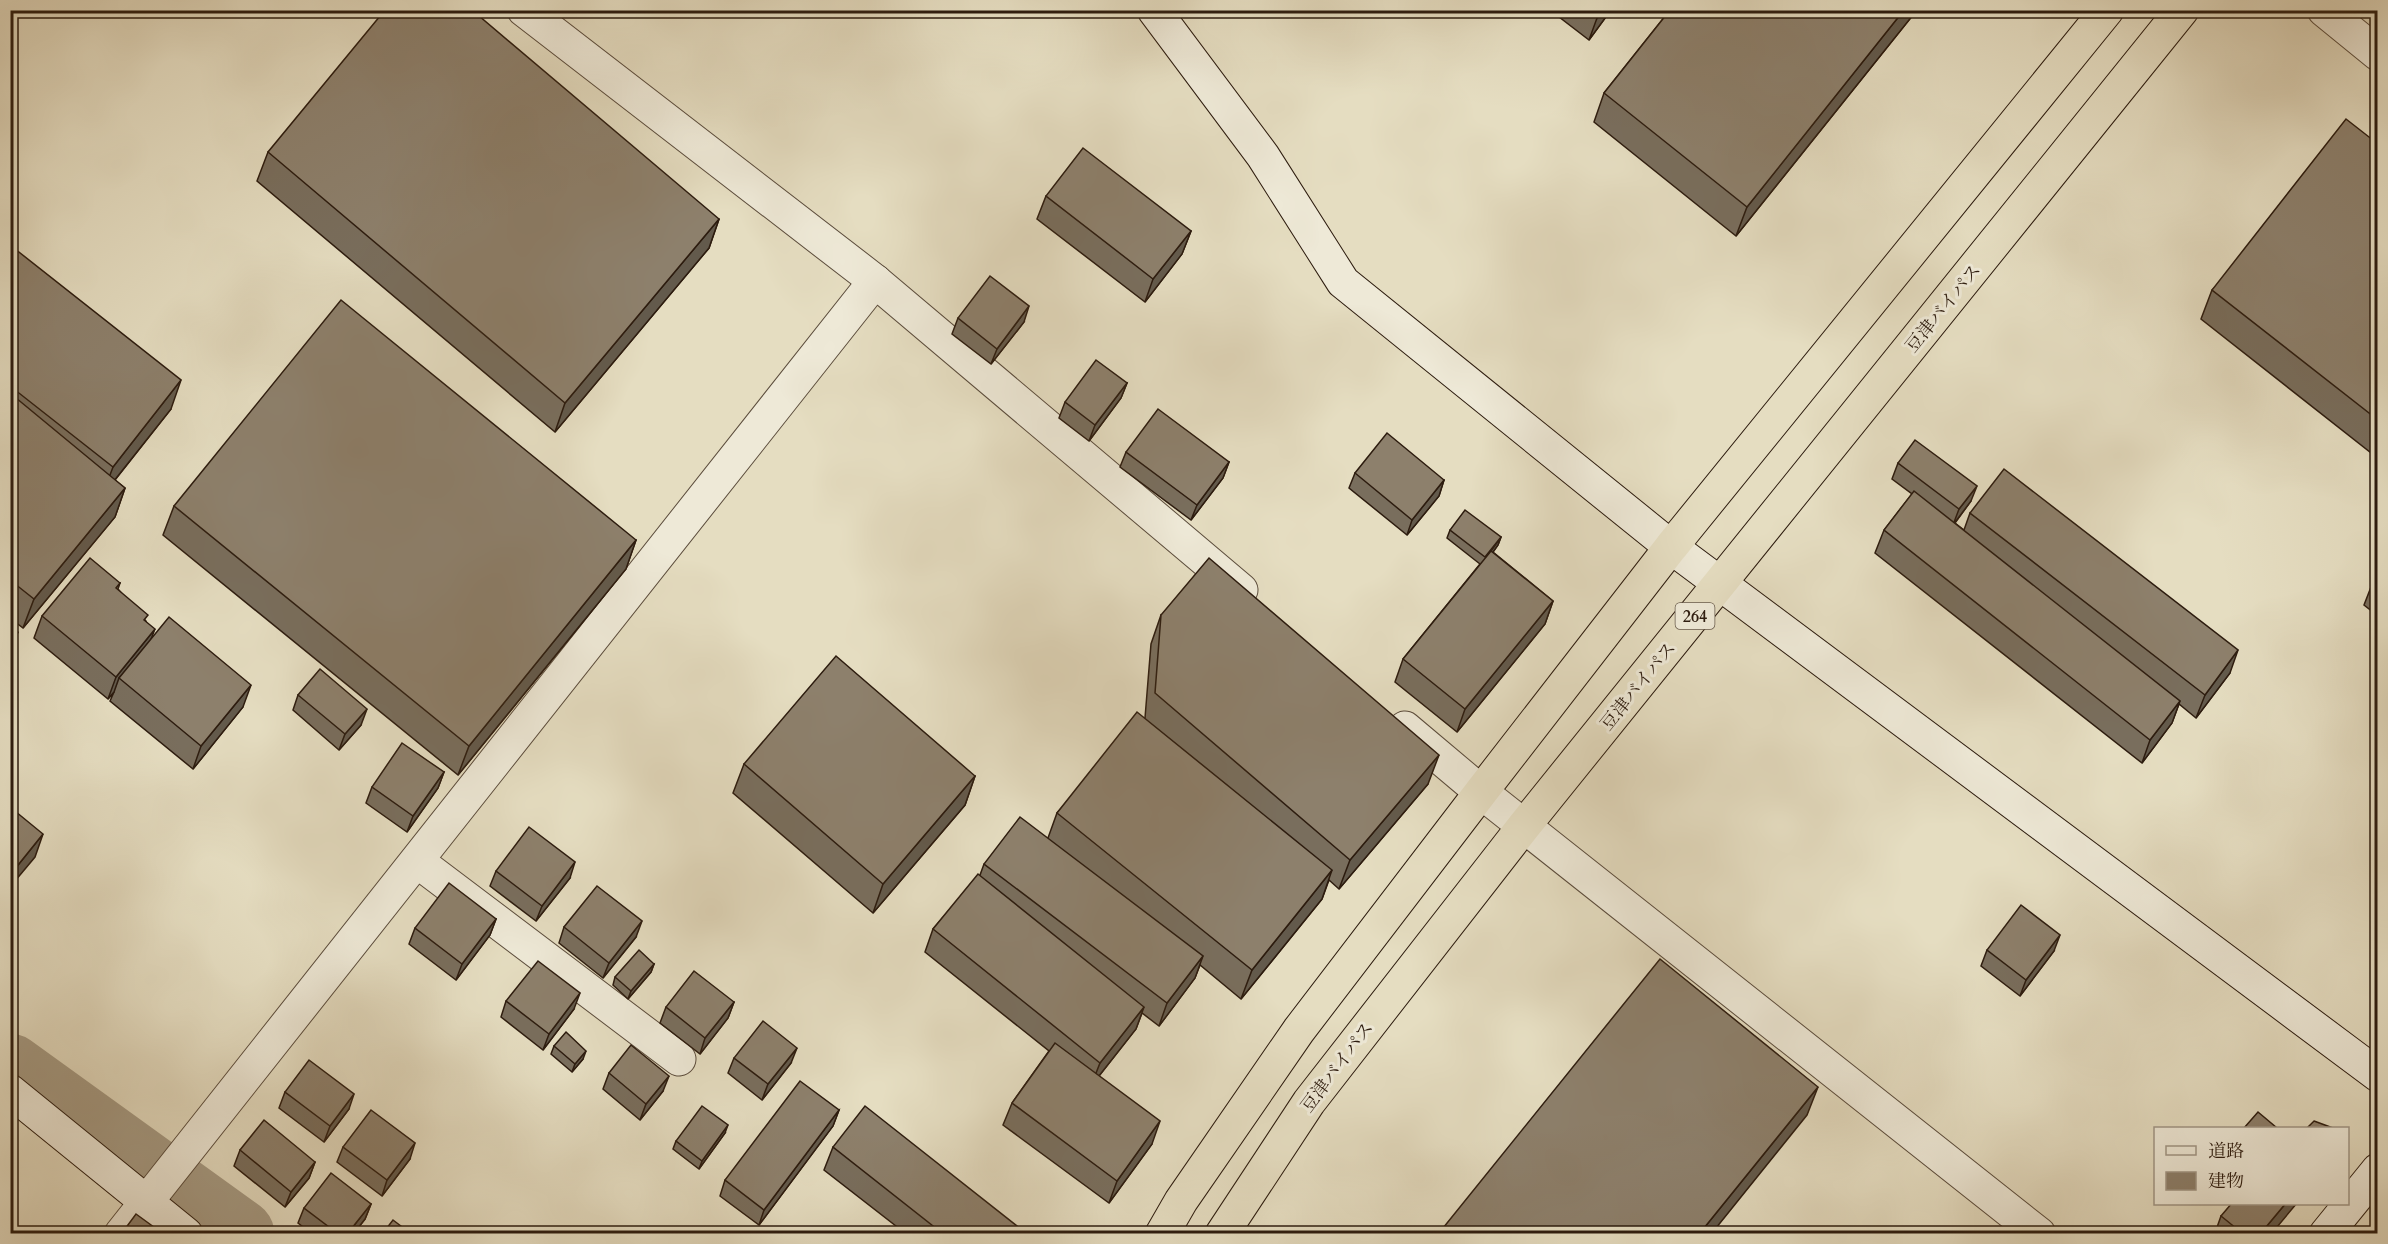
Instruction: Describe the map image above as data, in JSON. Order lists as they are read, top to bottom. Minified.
{"streets":{"highway":["豆津バイパス","264"]},"legend":["道路","建物"]}
